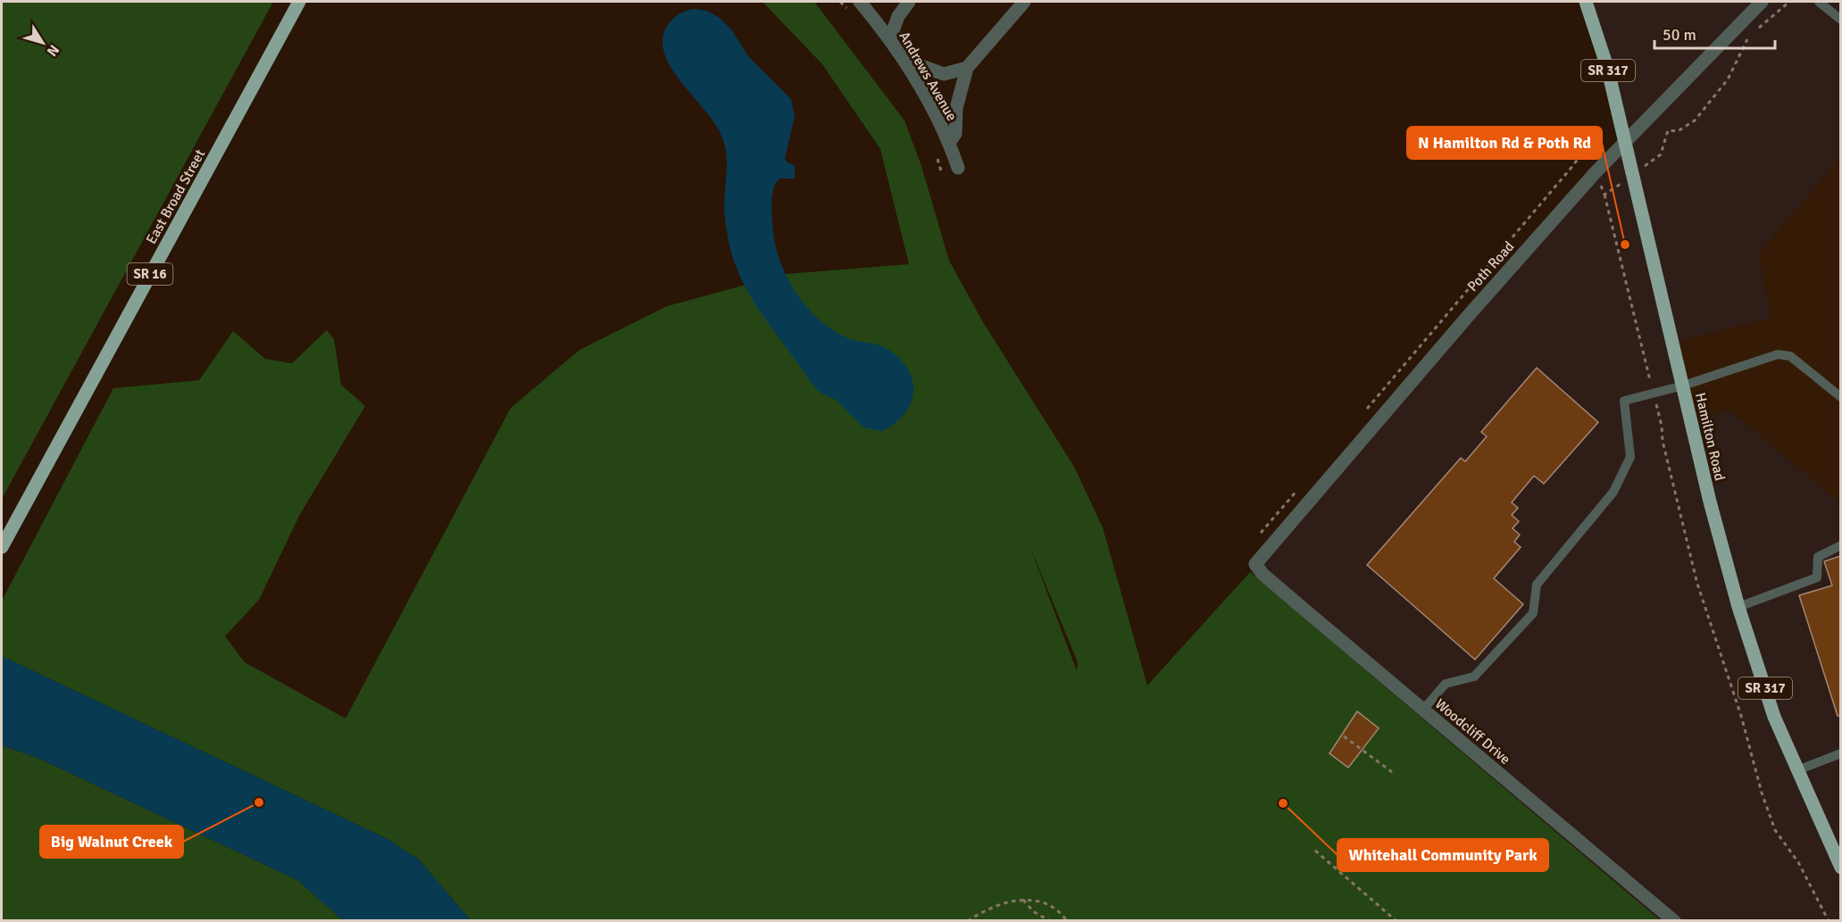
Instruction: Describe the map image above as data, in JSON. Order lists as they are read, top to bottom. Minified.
{"streets":{"main road":["SR 317","East Broad Street","SR 16","Hamilton Road"],"street":["Andrews Avenue","Poth Road","Woodcliff Drive"]},"crossings":[["Poth Road","Hamilton Road"],["Poth Road","Woodcliff Drive"]],"places":["N Hamilton Rd & Poth Rd","Big Walnut Creek","Whitehall Community Park"],"scale_bar":"50 m","north":"bottom right"}
